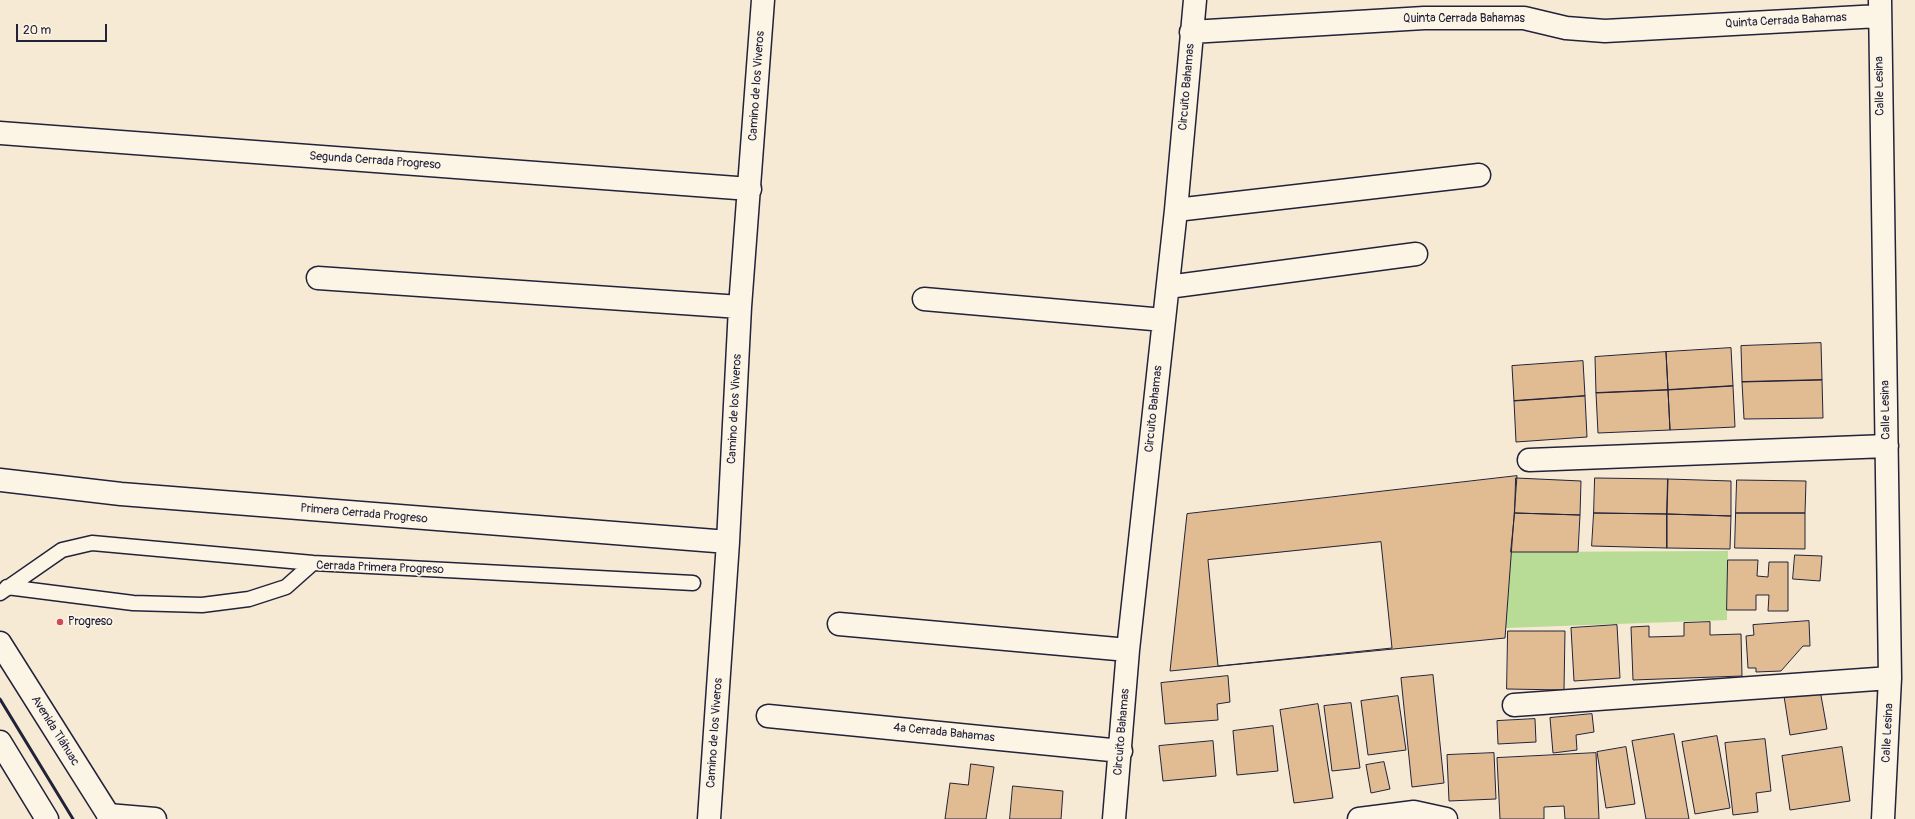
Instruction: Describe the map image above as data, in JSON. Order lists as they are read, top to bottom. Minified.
{"streets":{"street":["Quinta Cerrada Bahamas","Camino de los Viveros","Calle Lesina","Circuito Bahamas","Segunda Cerrada Progreso","Primera Cerrada Progreso","Avenida Tláhuac","4ª Cerrada Bahamas"],"lane":["Cerrada Primera Progreso"]},"crossings":[["Quinta Cerrada Bahamas","Calle Lesina"],["Quinta Cerrada Bahamas","Circuito Bahamas"],["Camino de los Viveros","Segunda Cerrada Progreso"],["Camino de los Viveros","Primera Cerrada Progreso"],["Circuito Bahamas","4ª Cerrada Bahamas"]],"places":["Progreso"],"scale_bar":"20 m"}
